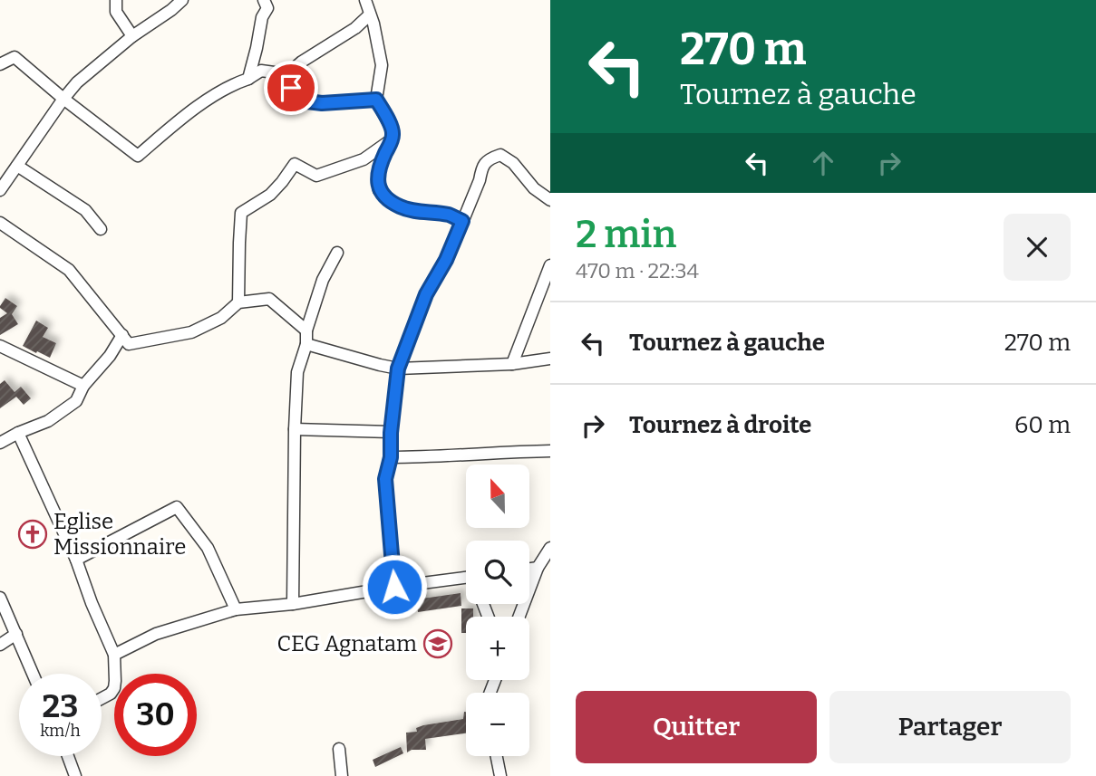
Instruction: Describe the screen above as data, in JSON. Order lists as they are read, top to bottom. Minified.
{"places":{"church":["Eglise Missionnaire"],"school or university":["CEG Agnatam"]},"north":"top","page":{"turn":["270 m","Tournez à gauche"],"heading":["2 min","470 m · 22:34"],"list":[{"name":"Tournez à gauche","value":"270 m"},{"name":"Tournez à droite","value":"60 m"}],"map_buttons":["+","−"],"speed":"23 km/h","limit":"30","buttons":["Quitter","Partager"]}}
